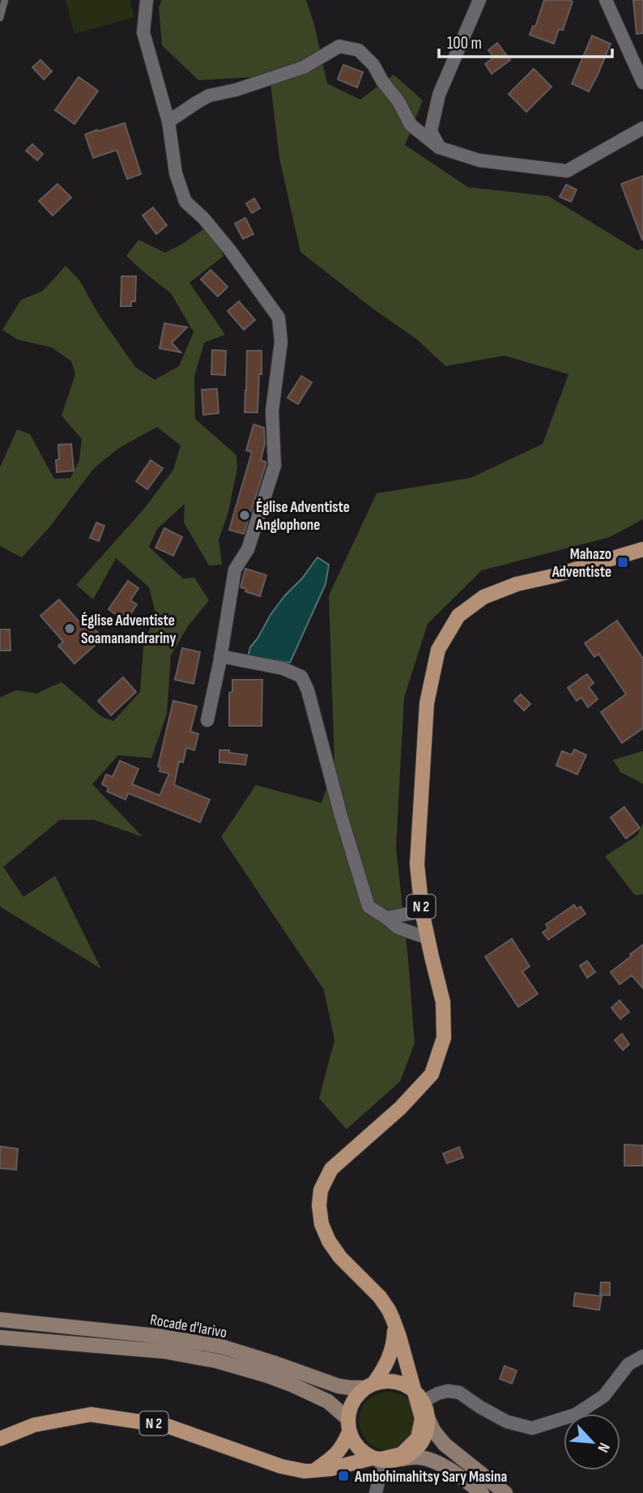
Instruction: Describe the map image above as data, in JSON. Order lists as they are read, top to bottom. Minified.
{"streets":{"main road":["N 2","Rocade d'Iarivo"]},"crossings":[["N 2","Rocade d'Iarivo"]],"places":{"other":["Église Adventiste Anglophone","Église Adventiste Soamanandrariny"],"transit":["Mahazo Adventiste","Ambohimahitsy Sary Masina"]},"scale_bar":"100 m","north":"bottom right"}
